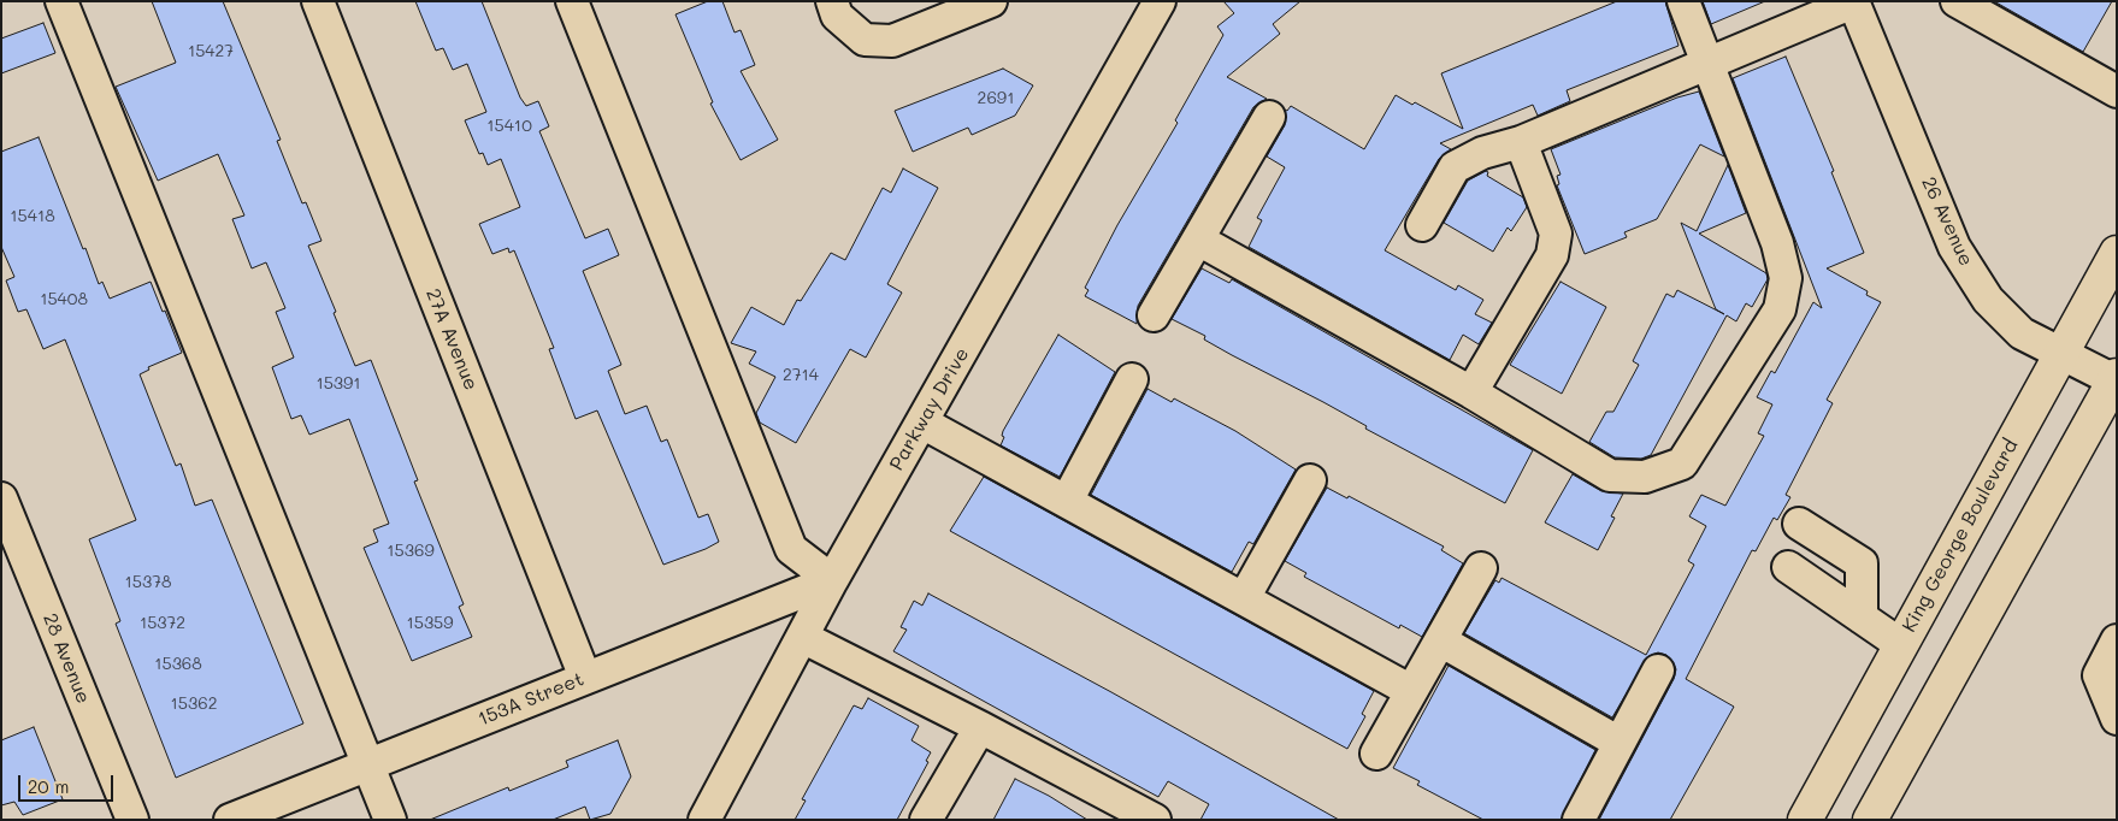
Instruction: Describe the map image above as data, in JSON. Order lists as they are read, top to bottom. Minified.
{"streets":{"main road":["King George Boulevard"],"street":["26 Avenue","27A Avenue","Parkway Drive","28 Avenue","153A Street"]},"crossings":[["26 Avenue","King George Boulevard"],["27A Avenue","153A Street"],["Parkway Drive","153A Street"]],"house_numbers":["15427","2691","15410","15418","15408","2714","15391","15369","15378","15372","15359","15368","15362"],"scale_bar":"20 m"}
